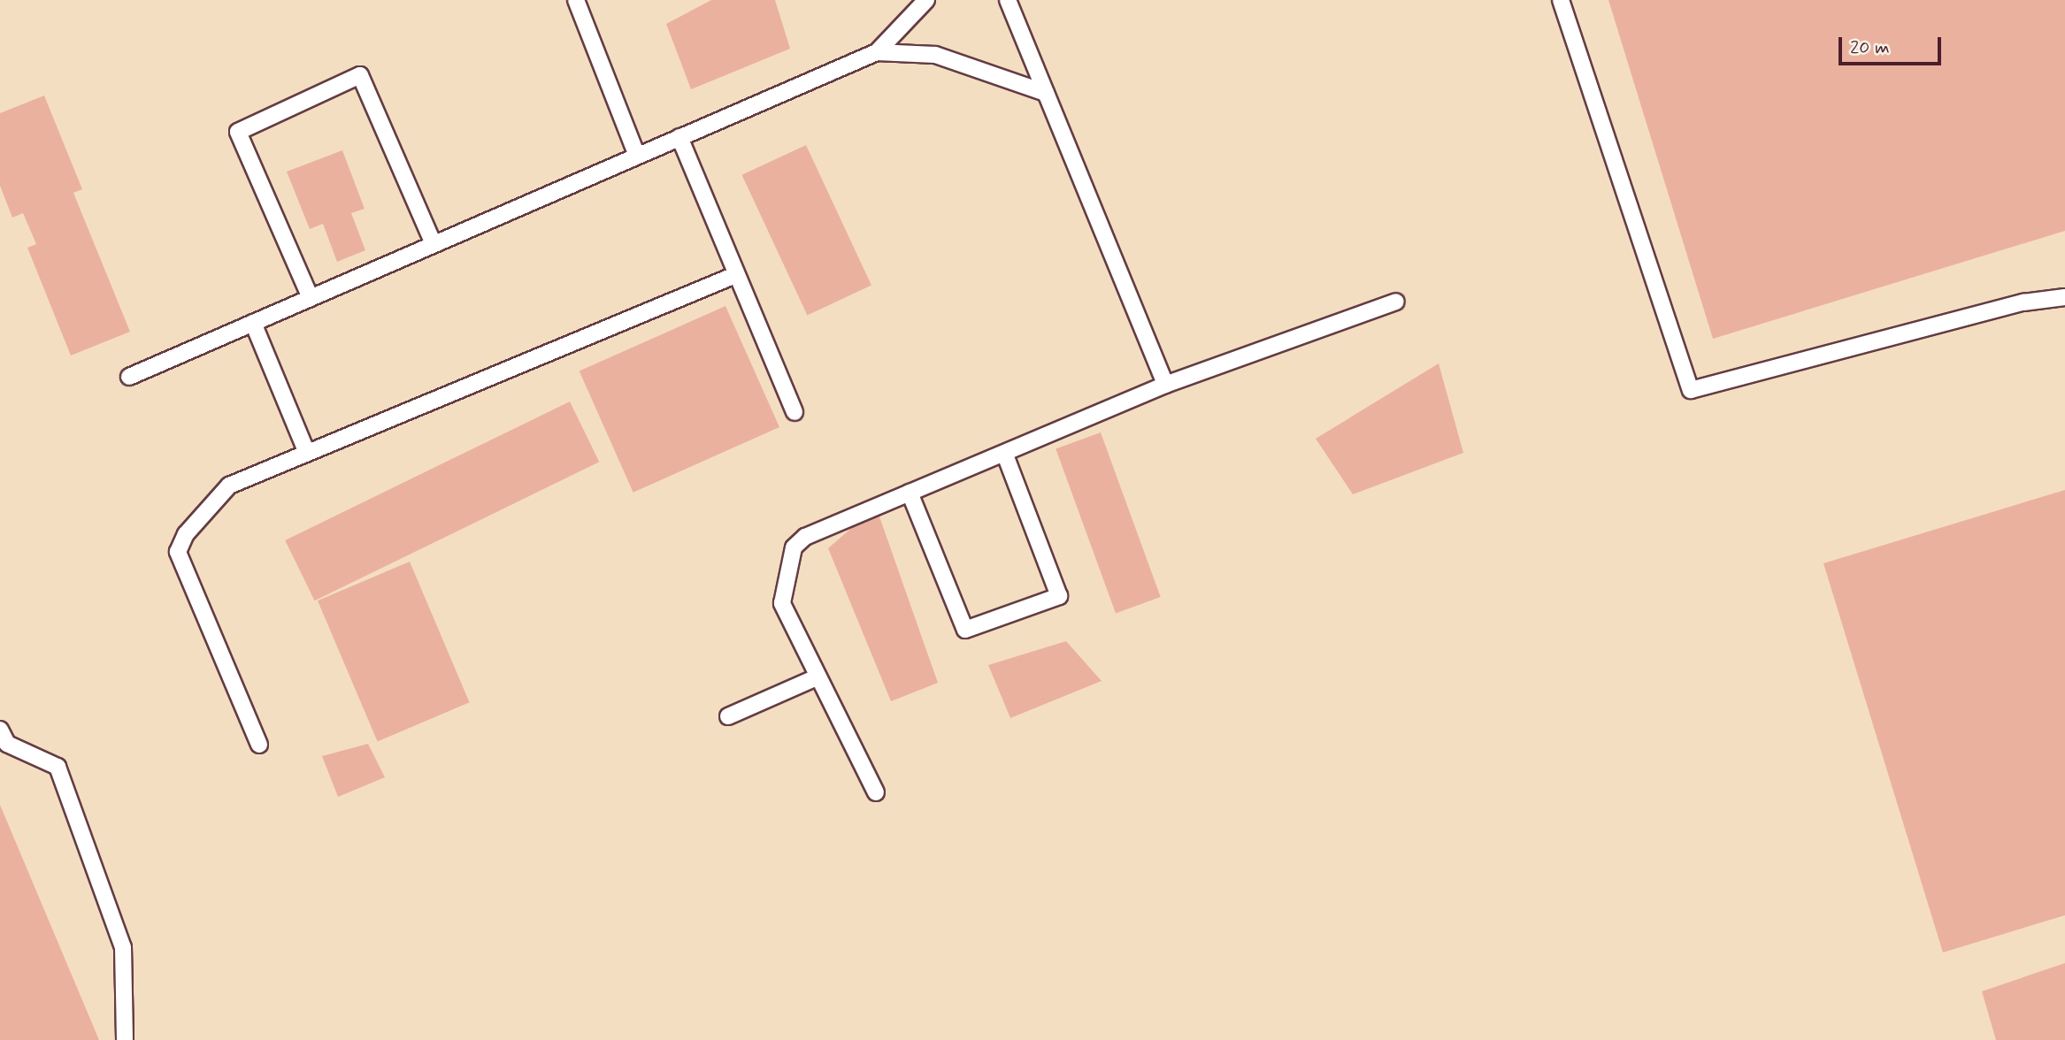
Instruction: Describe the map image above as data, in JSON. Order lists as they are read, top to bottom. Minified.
{"scale_bar":"20 m"}
